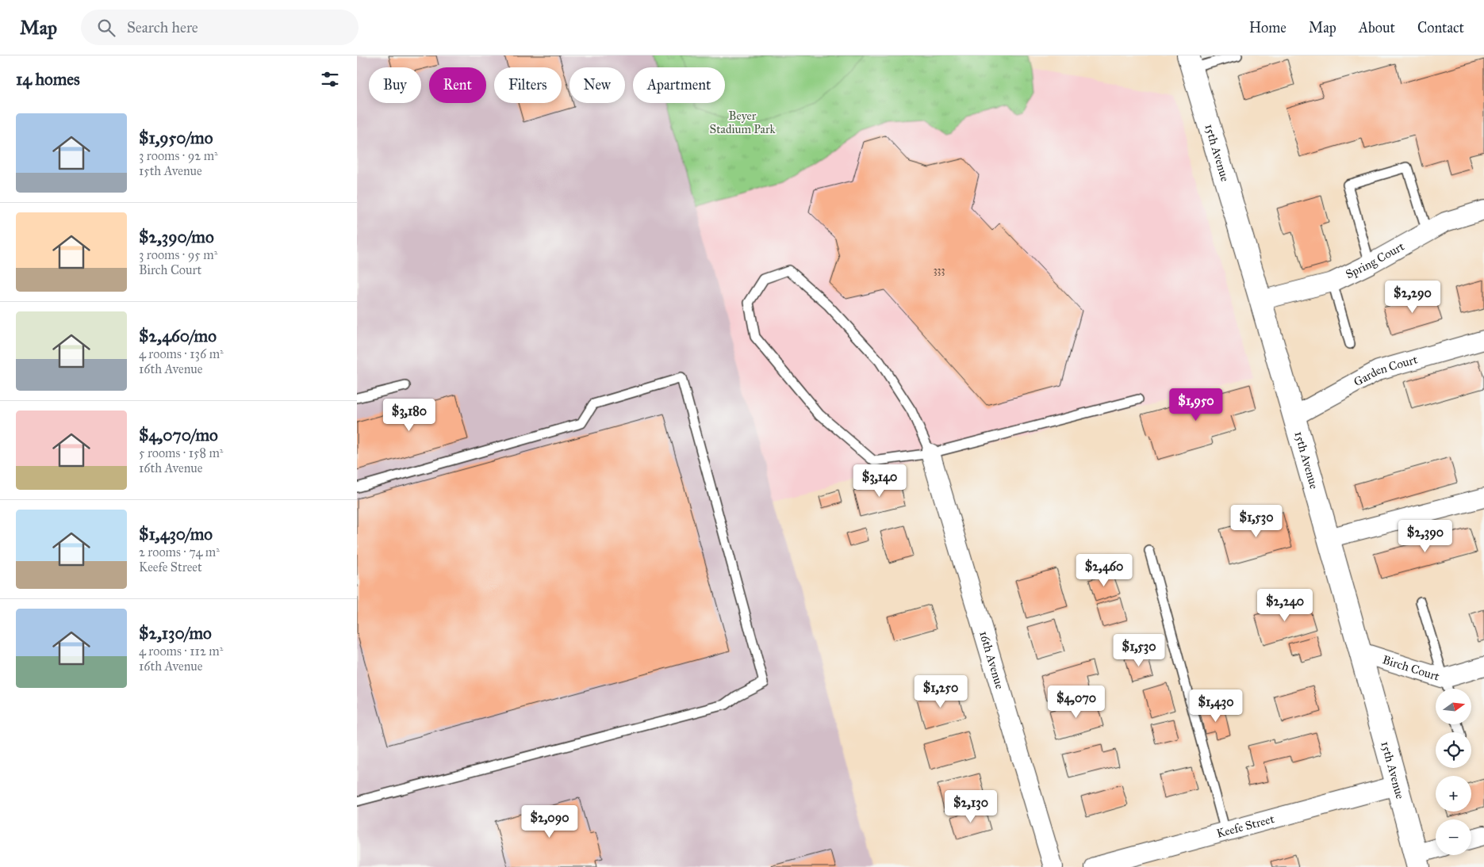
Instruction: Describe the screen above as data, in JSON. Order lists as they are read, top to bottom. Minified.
{"streets":{"main road":["15th Avenue"],"street":["Spring Court","Garden Court","16th Avenue","Birch Court","Keefe Street"]},"crossings":[["15th Avenue","Spring Court"],["15th Avenue","Garden Court"],["15th Avenue","Birch Court"],["15th Avenue","Keefe Street"]],"parks":["Beyer Stadium Park"],"house_numbers":["333"],"north":"right","page":{"header":"Map","search":"Search here","nav":["Home","Map","About","Contact"],"heading":"14 homes","chip":["Buy","Rent","Filters","New","Apartment"],"list":[{"name":"$1,950/mo","note":"3 rooms · 92 m² · 15th Avenue"},{"name":"$2,390/mo","note":"3 rooms · 95 m² · Birch Court"},{"name":"$2,460/mo","note":"4 rooms · 136 m² · 16th Avenue"},{"name":"$4,070/mo","note":"5 rooms · 158 m² · 16th Avenue"},{"name":"$1,430/mo","note":"2 rooms · 74 m² · Keefe Street"},{"name":"$2,130/mo","note":"4 rooms · 112 m² · 16th Avenue"}],"price":["$2,290","$1,950","$3,180","$3,140","$1,530","$2,390","$2,460","$2,240","$1,530","$1,250","$4,070","$1,430","$2,130","$2,090"],"map_buttons":["+","−"]}}
